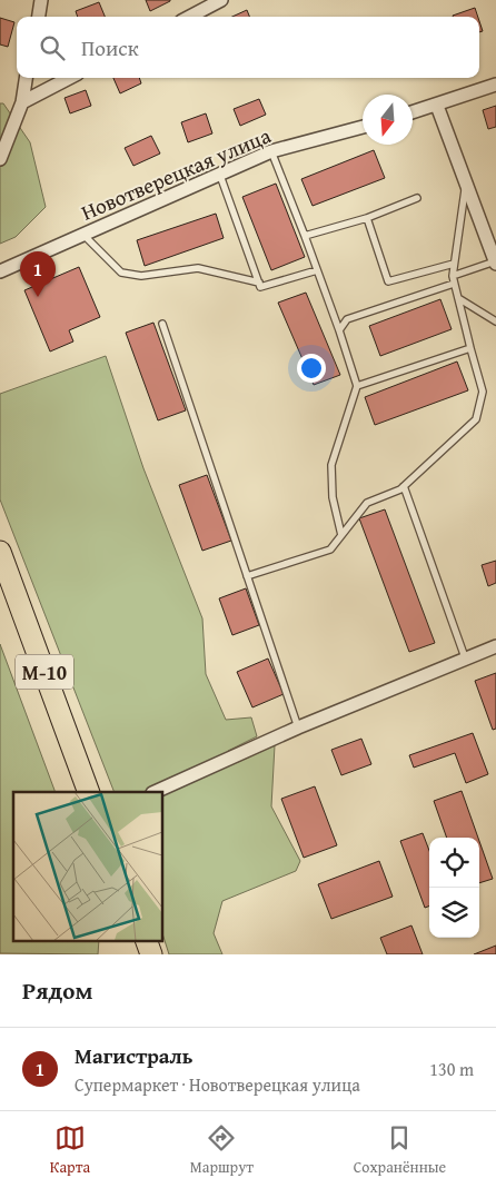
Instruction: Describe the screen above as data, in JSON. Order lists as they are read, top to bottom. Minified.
{"streets":{"highway":["М-10"],"street":["Новотверецкая улица"]},"north":"bottom","page":{"search":"Поиск","pins":"1","heading":"Рядом","list":[{"mark":"1","name":"Магистраль","note":"Супермаркет · Новотверецкая улица","value":"130 m"}],"nav":["Карта","Маршрут","Сохранённые"]}}
